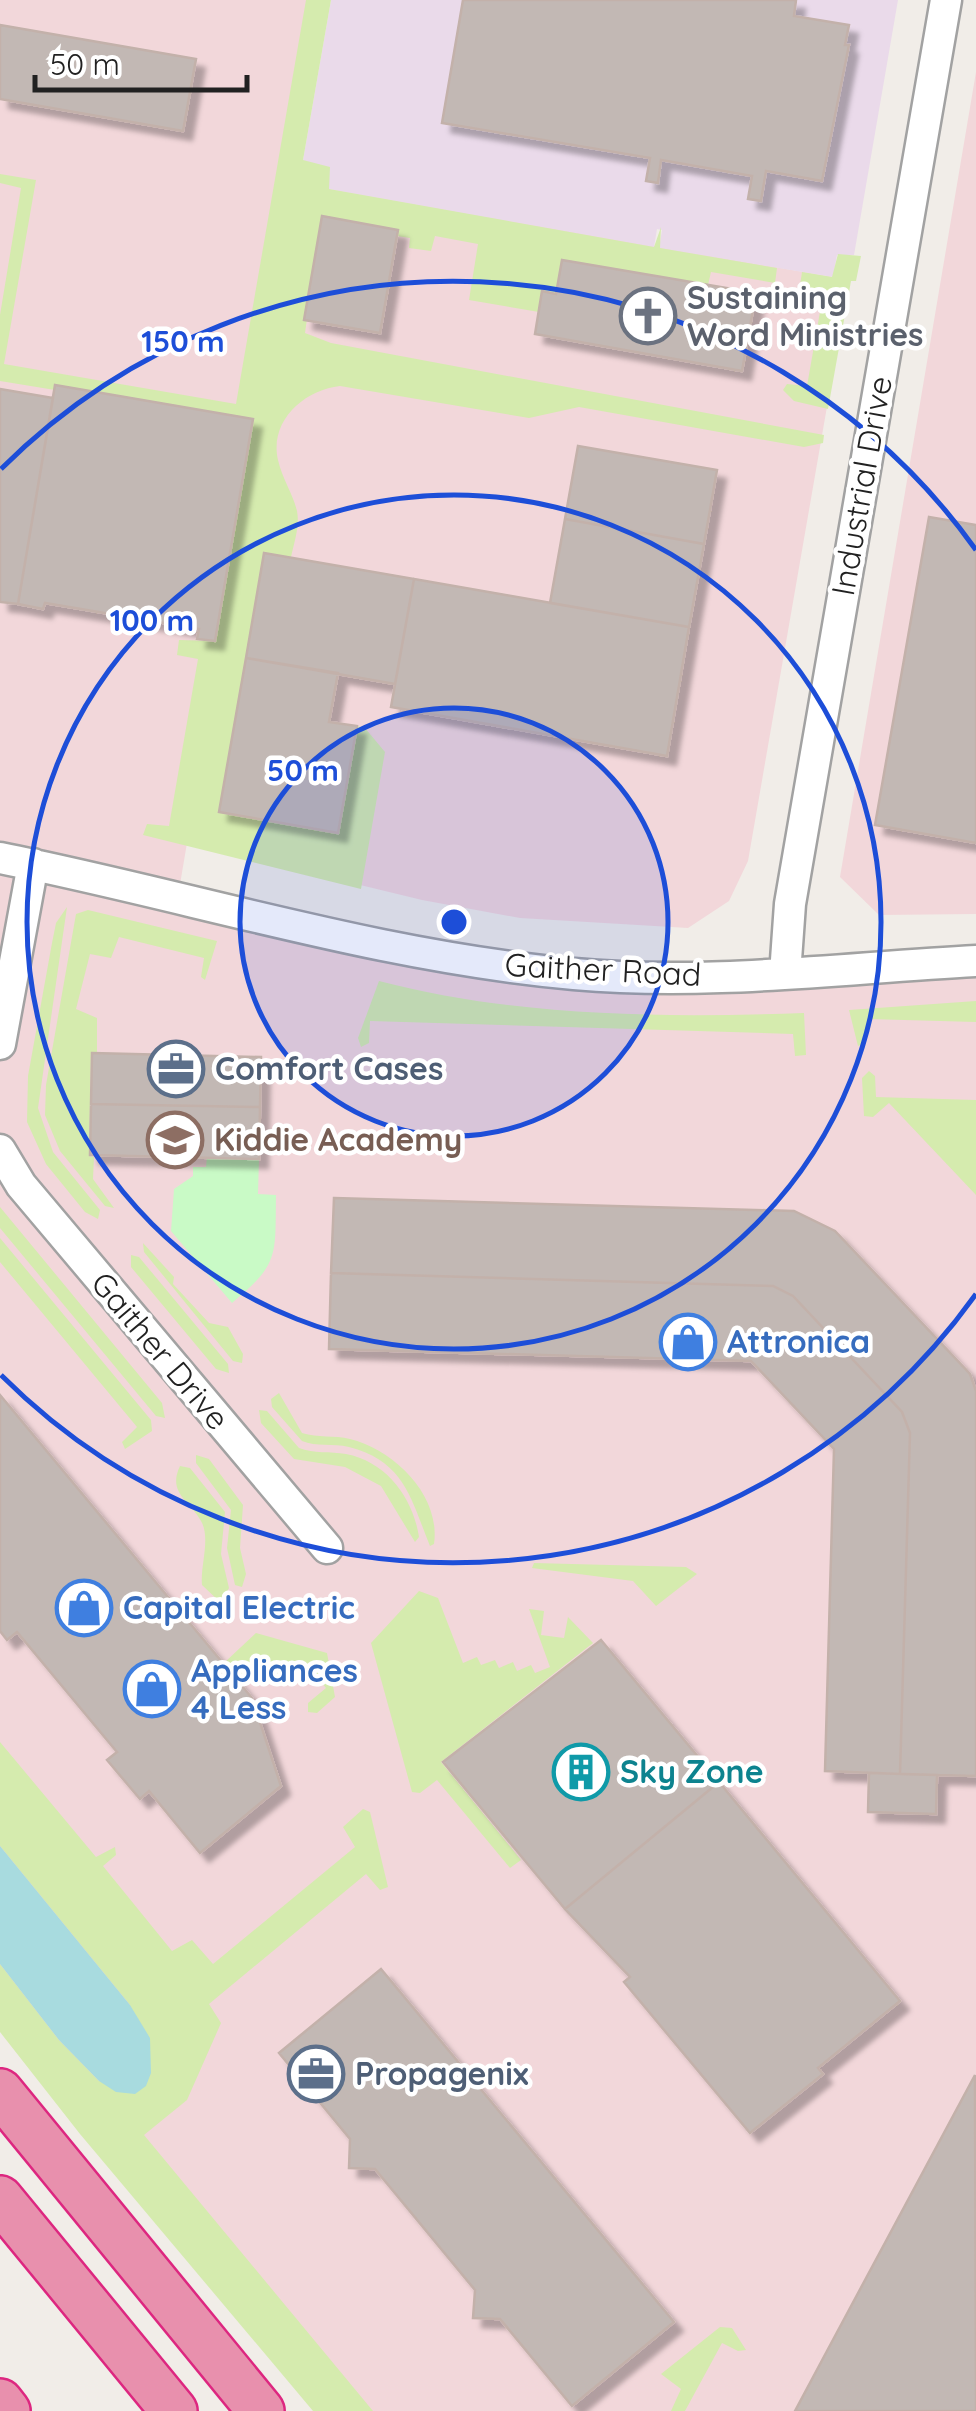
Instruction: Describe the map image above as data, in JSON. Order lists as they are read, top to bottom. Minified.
{"streets":{"street":["Industrial Drive","Gaither Road","Gaither Drive"]},"crossings":[["Industrial Drive","Gaither Road"]],"places":{"church":["Sustaining Word Ministries"],"office":["Comfort Cases","Propagenix"],"school or university":["Kiddie Academy"],"shop":["Attronica","Capital Electric","Appliances 4 Less"],"building":["Sky Zone"]},"scale_bar":"50 m","rings":["150 m","100 m","50 m"]}
